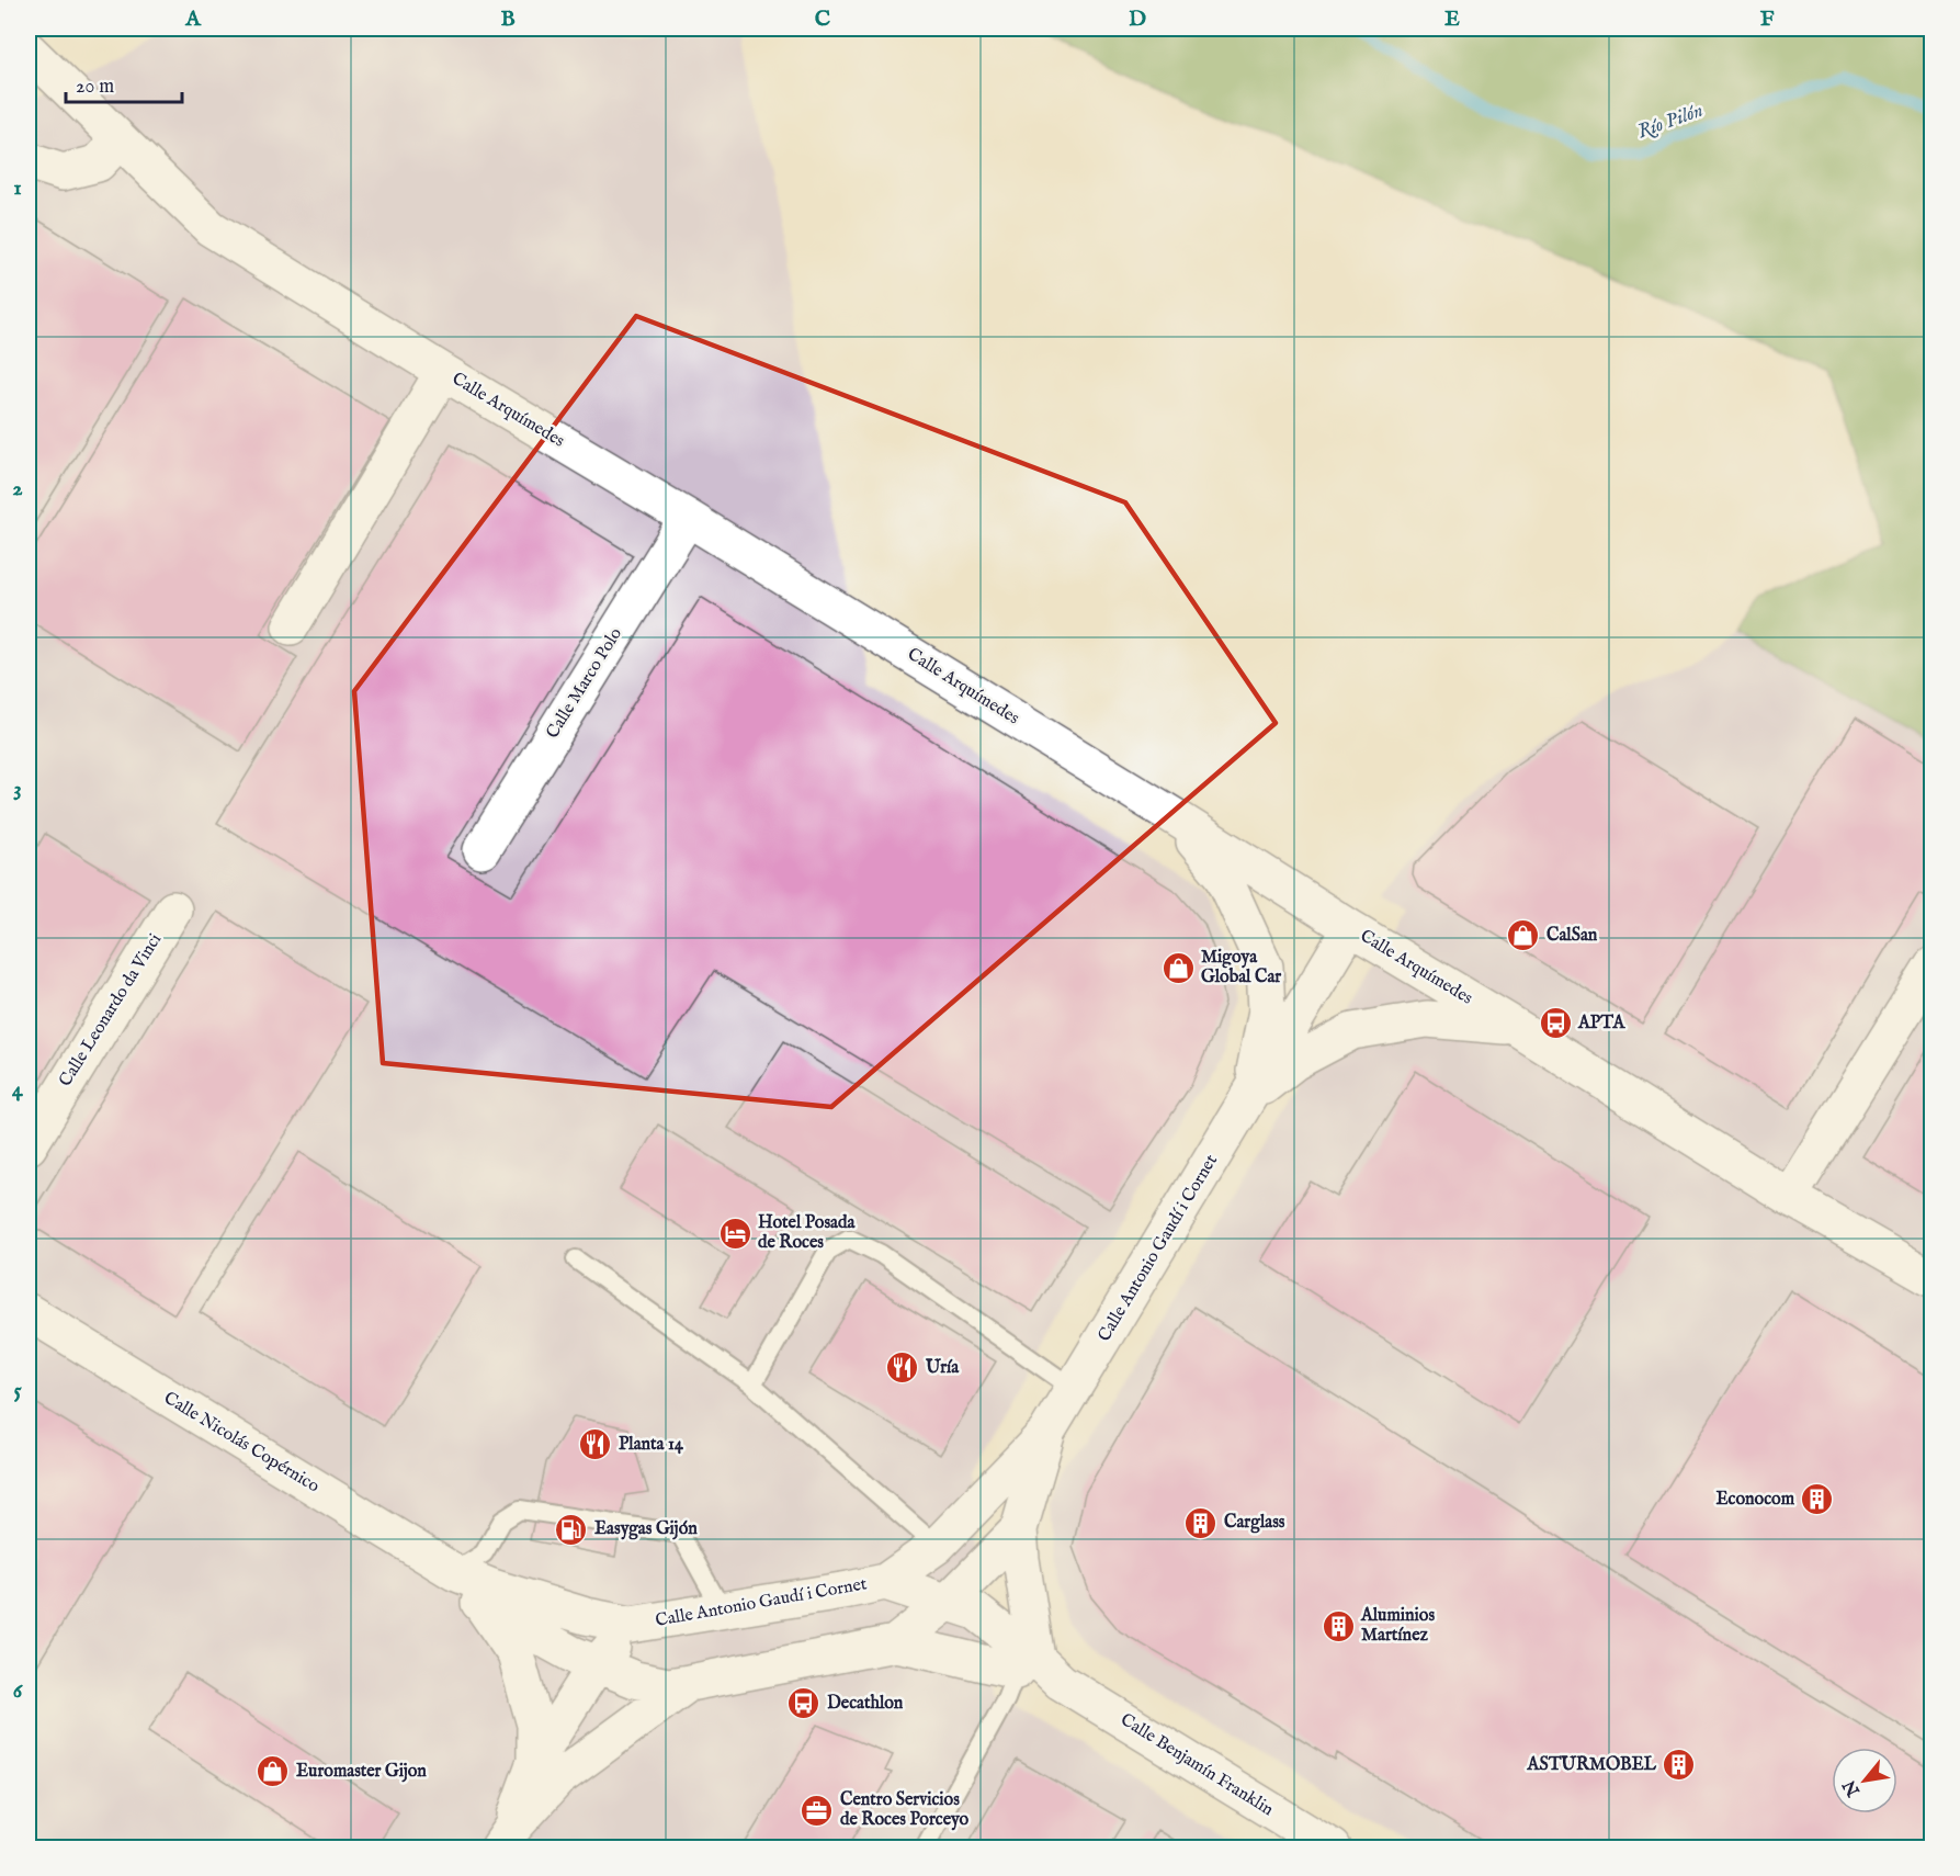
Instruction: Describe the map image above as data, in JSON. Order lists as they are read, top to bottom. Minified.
{"streets":{"street":["Calle Arquímedes","Calle Marco Polo","Calle Leonardo da Vinci","Calle Antonio Gaudí i Cornet","Calle Nicolás Copérnico","Calle Benjamín Franklin"]},"crossings":[["Calle Arquímedes","Calle Marco Polo"],["Calle Arquímedes","Calle Antonio Gaudí i Cornet"],["Calle Antonio Gaudí i Cornet","Calle Nicolás Copérnico"],["Calle Antonio Gaudí i Cornet","Calle Benjamín Franklin"]],"water":["Río Pilón"],"places":{"shop":["CalSan","Migoya Global Car","Euromaster Gijon"],"bus stop":["APTA","Decathlon"],"hotel":["Hotel Posada de Roces"],"restaurant":["Uría","Planta 14"],"building":["Econocom","Carglass","Aluminios Martínez","ASTURMOBEL"],"fuel station":["Easygas Gijón"],"office":["Centro Servicios de Roces Porceyo"]},"scale_bar":"20 m","north":"bottom left","grid":{"columns":["A","B","C","D","E","F"],"rows":["1","2","3","4","5","6"]}}
